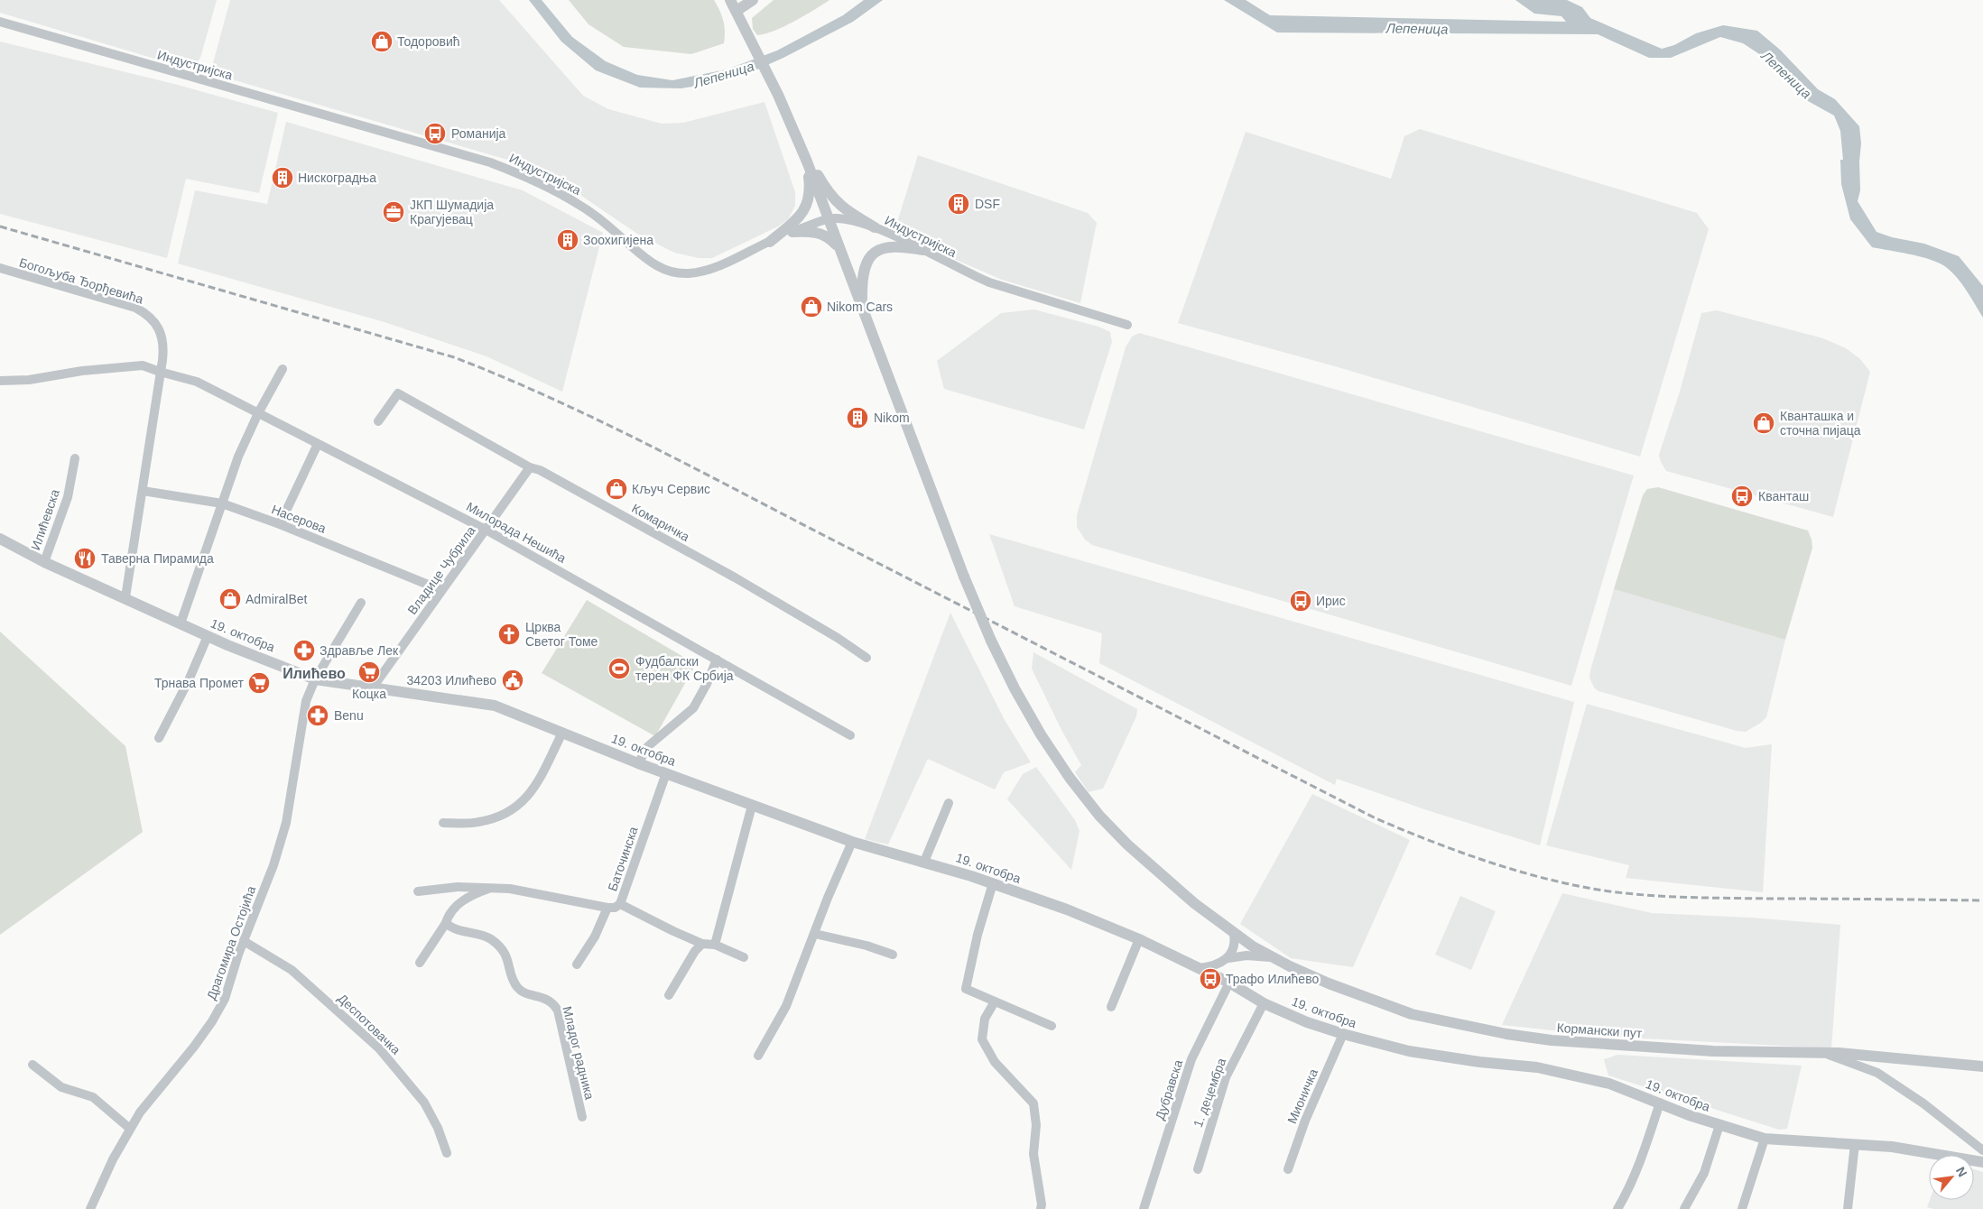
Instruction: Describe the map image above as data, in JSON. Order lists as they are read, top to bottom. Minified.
{"streets":{"street":["Индустријска","Богољуба Ђорђевића","Насерова","Илићевска","Комаричка","Милорада Нешића","Владице Чубрила","19. октобра","Баточинска","Драгомира Остојића","Деспотовачка","Кормански пут","Младог радника","Дубравска","1. децембра","Мионичка"]},"crossings":[["Индустријска","Кормански пут"],["Богољуба Ђорђевића","Насерова"],["Богољуба Ђорђевића","Милорада Нешића"],["Богољуба Ђорђевића","19. октобра"],["Насерова","Владице Чубрила"],["Илићевска","19. октобра"],["Комаричка","Владице Чубрила"],["Милорада Нешића","Владице Чубрила"],["Владице Чубрила","19. октобра"],["19. октобра","Баточинска"],["19. октобра","Драгомира Остојића"],["19. октобра","Дубравска"],["19. октобра","1. децембра"],["19. октобра","Мионичка"],["Драгомира Остојића","Деспотовачка"]],"districts":["Илићево"],"water":["Лепеница"],"places":{"shop":["Тодоровић","Nikom Cars","Кванташка и сточна пијаца","Кључ Сервис","AdmiralBet"],"bus stop":["Романија","Кванташ","Ирис","Трафо Илићево"],"building":["Нискоградња","DSF","Зоохигијена","Nikom"],"office":["ЈКП Шумадија Крагујевац"],"restaurant":["Таверна Пирамида"],"church":["Црква Светог Томе"],"pharmacy":["Здравље Лек","Benu"],"sports":["Фудбалски терен ФК Србија"],"supermarket":["Коцка","Трнава Промет"],"public building":["34203 Илићево"]},"north":"top right"}
